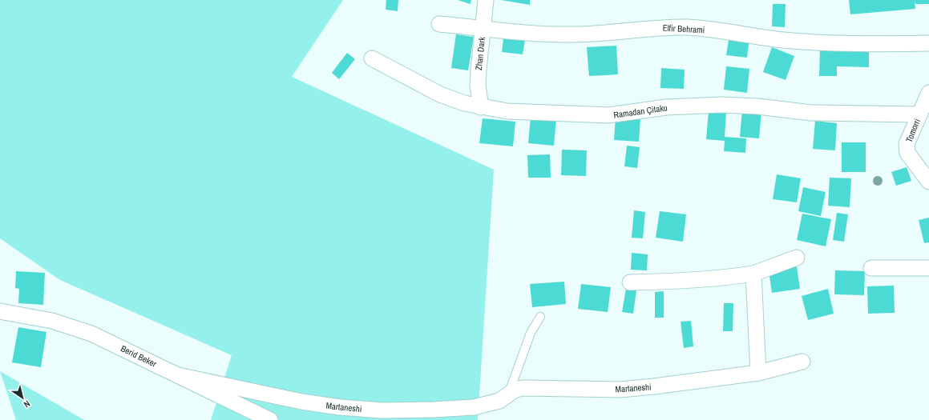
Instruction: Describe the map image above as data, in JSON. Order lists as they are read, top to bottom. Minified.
{"streets":{"street":["Elfir Behrami","Zhan Dark","Ramadan Çitaku","Tomorri","Berid Beker","Martaneshi"]},"crossings":[["Elfir Behrami","Zhan Dark"],["Zhan Dark","Ramadan Çitaku"],["Ramadan Çitaku","Tomorri"],["Berid Beker","Martaneshi"]],"north":"bottom right"}
